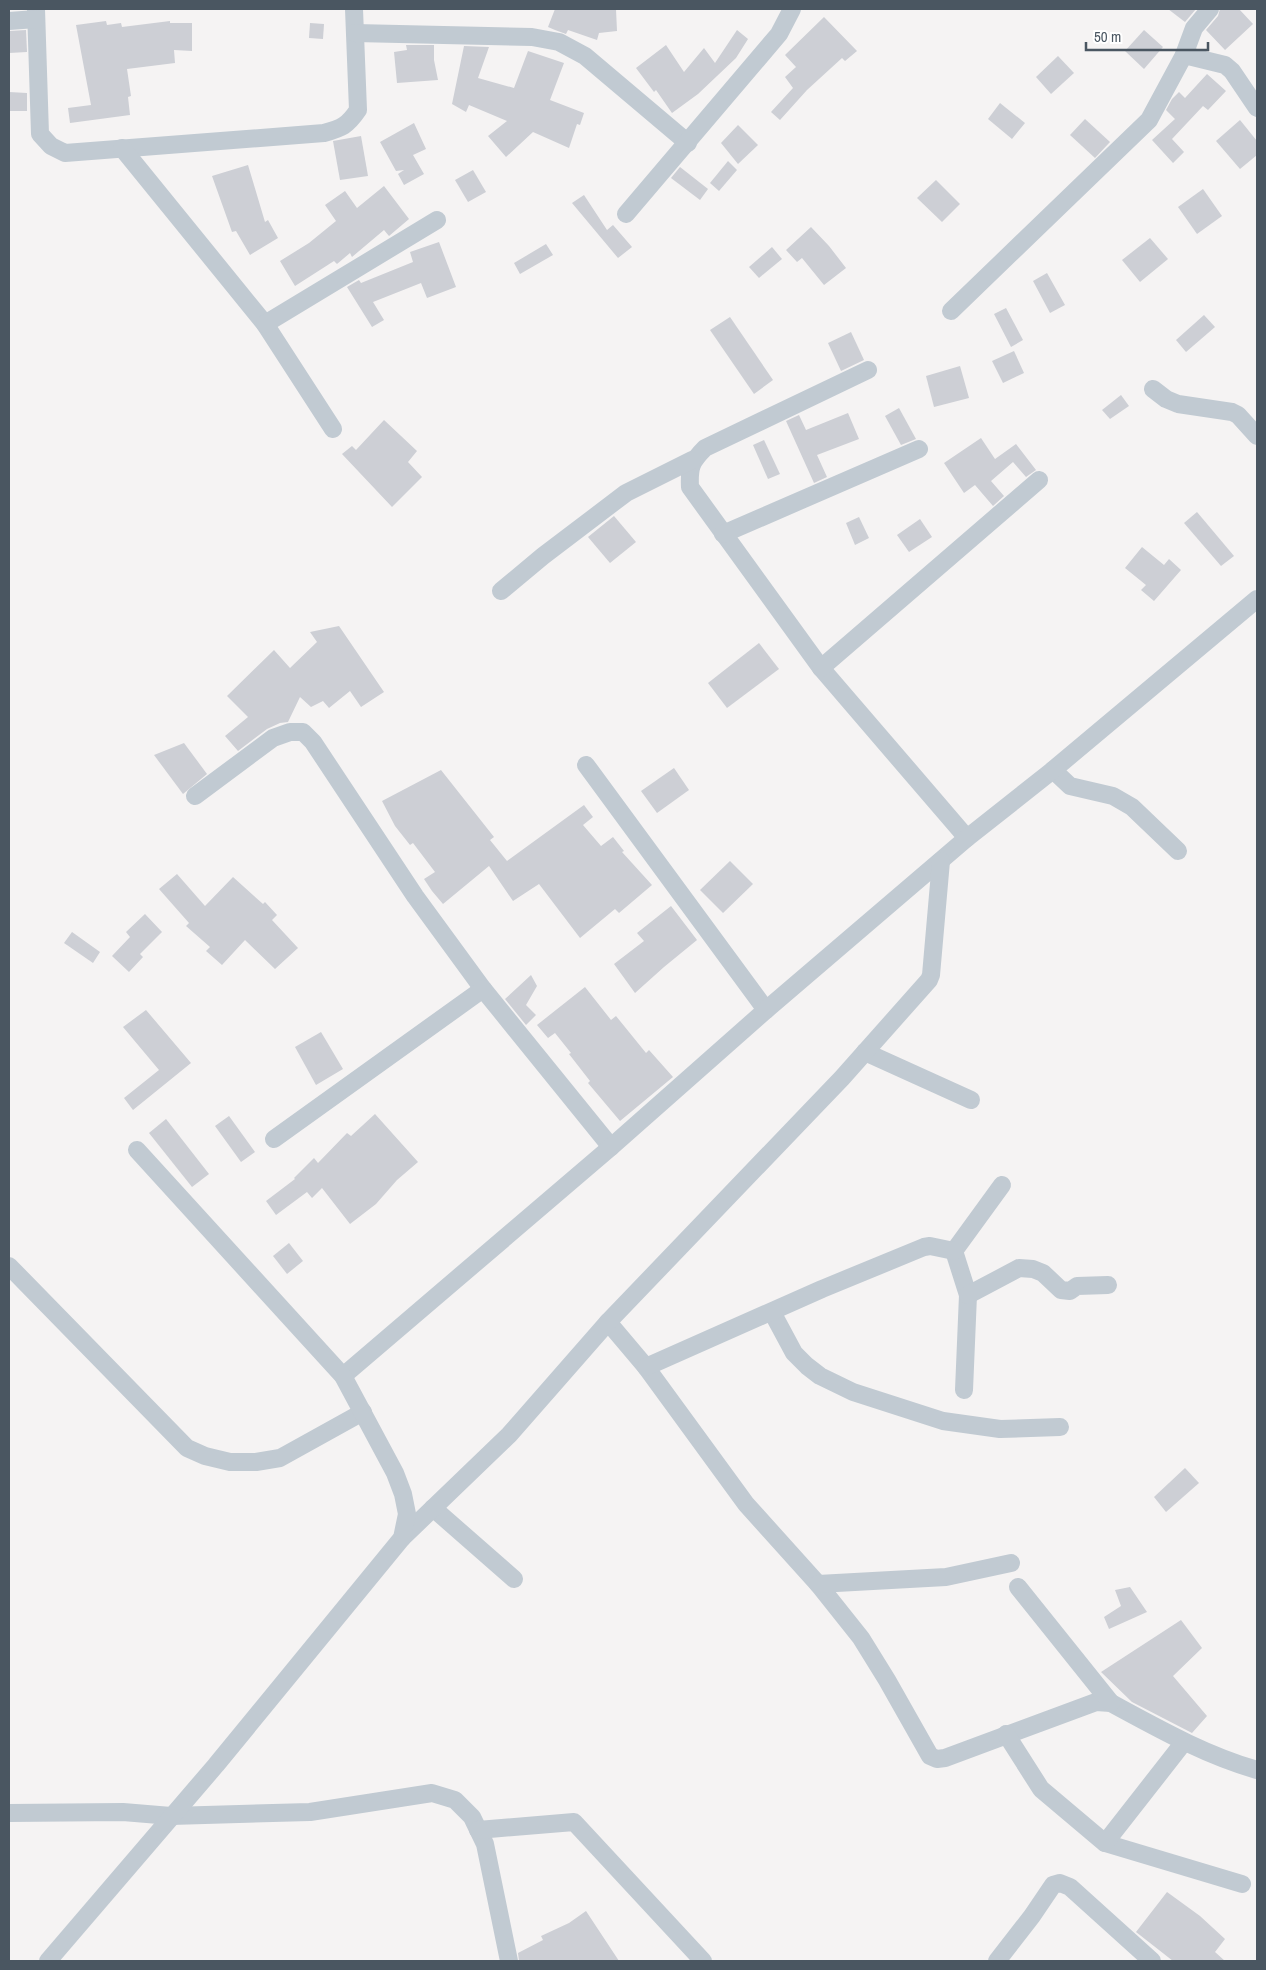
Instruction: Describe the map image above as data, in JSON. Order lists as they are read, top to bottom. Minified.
{"scale_bar":"50 m"}
